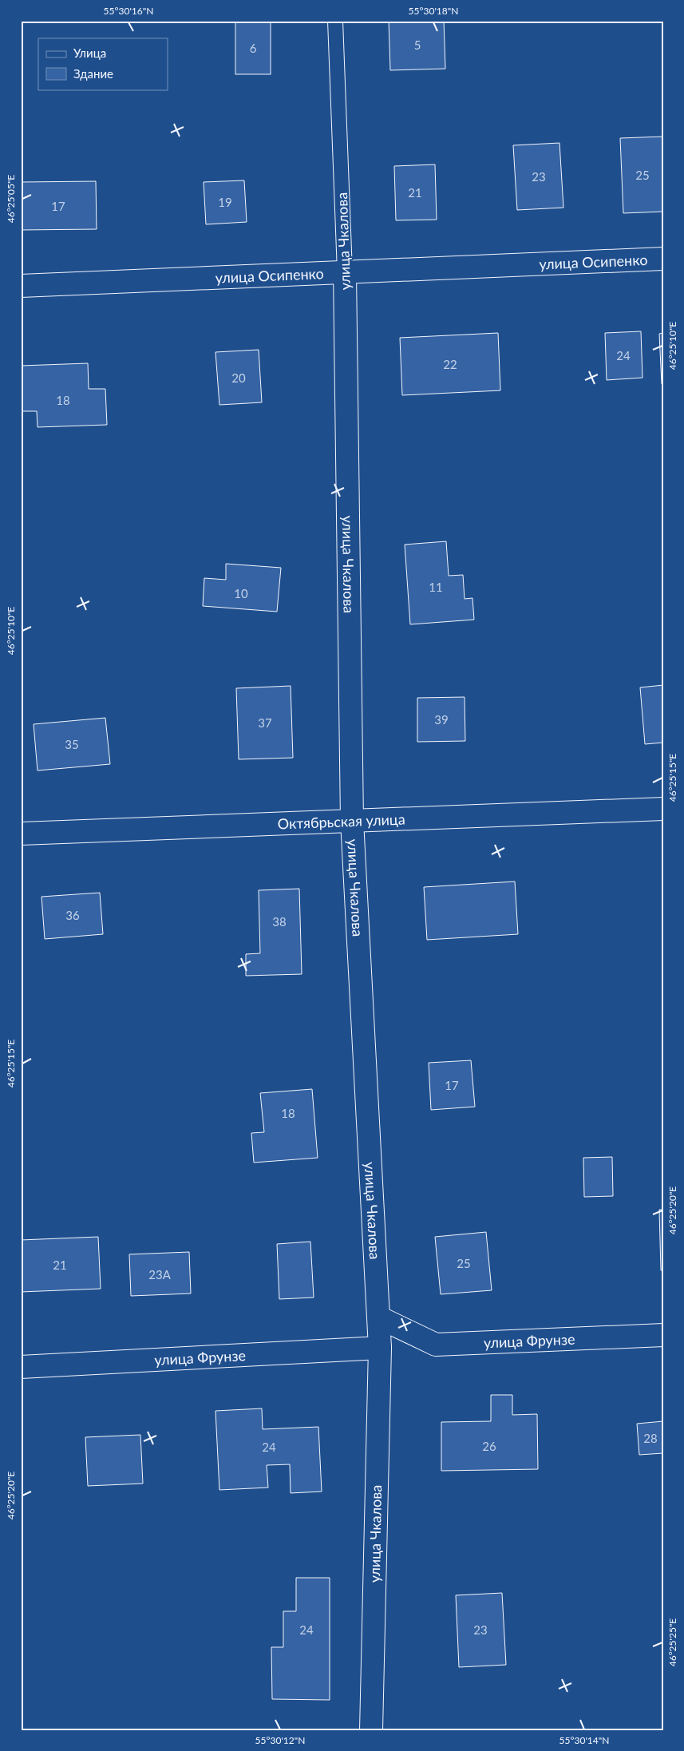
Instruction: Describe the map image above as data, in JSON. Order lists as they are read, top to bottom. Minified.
{"streets":{"street":["улица Чкалова","улица Осипенко","Октябрьская улица","улица Фрунзе"]},"crossings":[["улица Чкалова","улица Осипенко"],["улица Чкалова","Октябрьская улица"],["улица Чкалова","улица Фрунзе"]],"house_numbers":["5","6","25","23","21","19","17","24","22","20","18","11","10","39","37","35","36","38","17","18","25","21","23А","28","26","24","24","23"],"legend":["Улица","Здание"],"coordinates":["55°30'16\"N","55°30'18\"N","46°25'05\"E","46°25'10\"E","46°25'15\"E","46°25'20\"E","46°25'25\"E","55°30'12\"N","55°30'14\"N"]}
